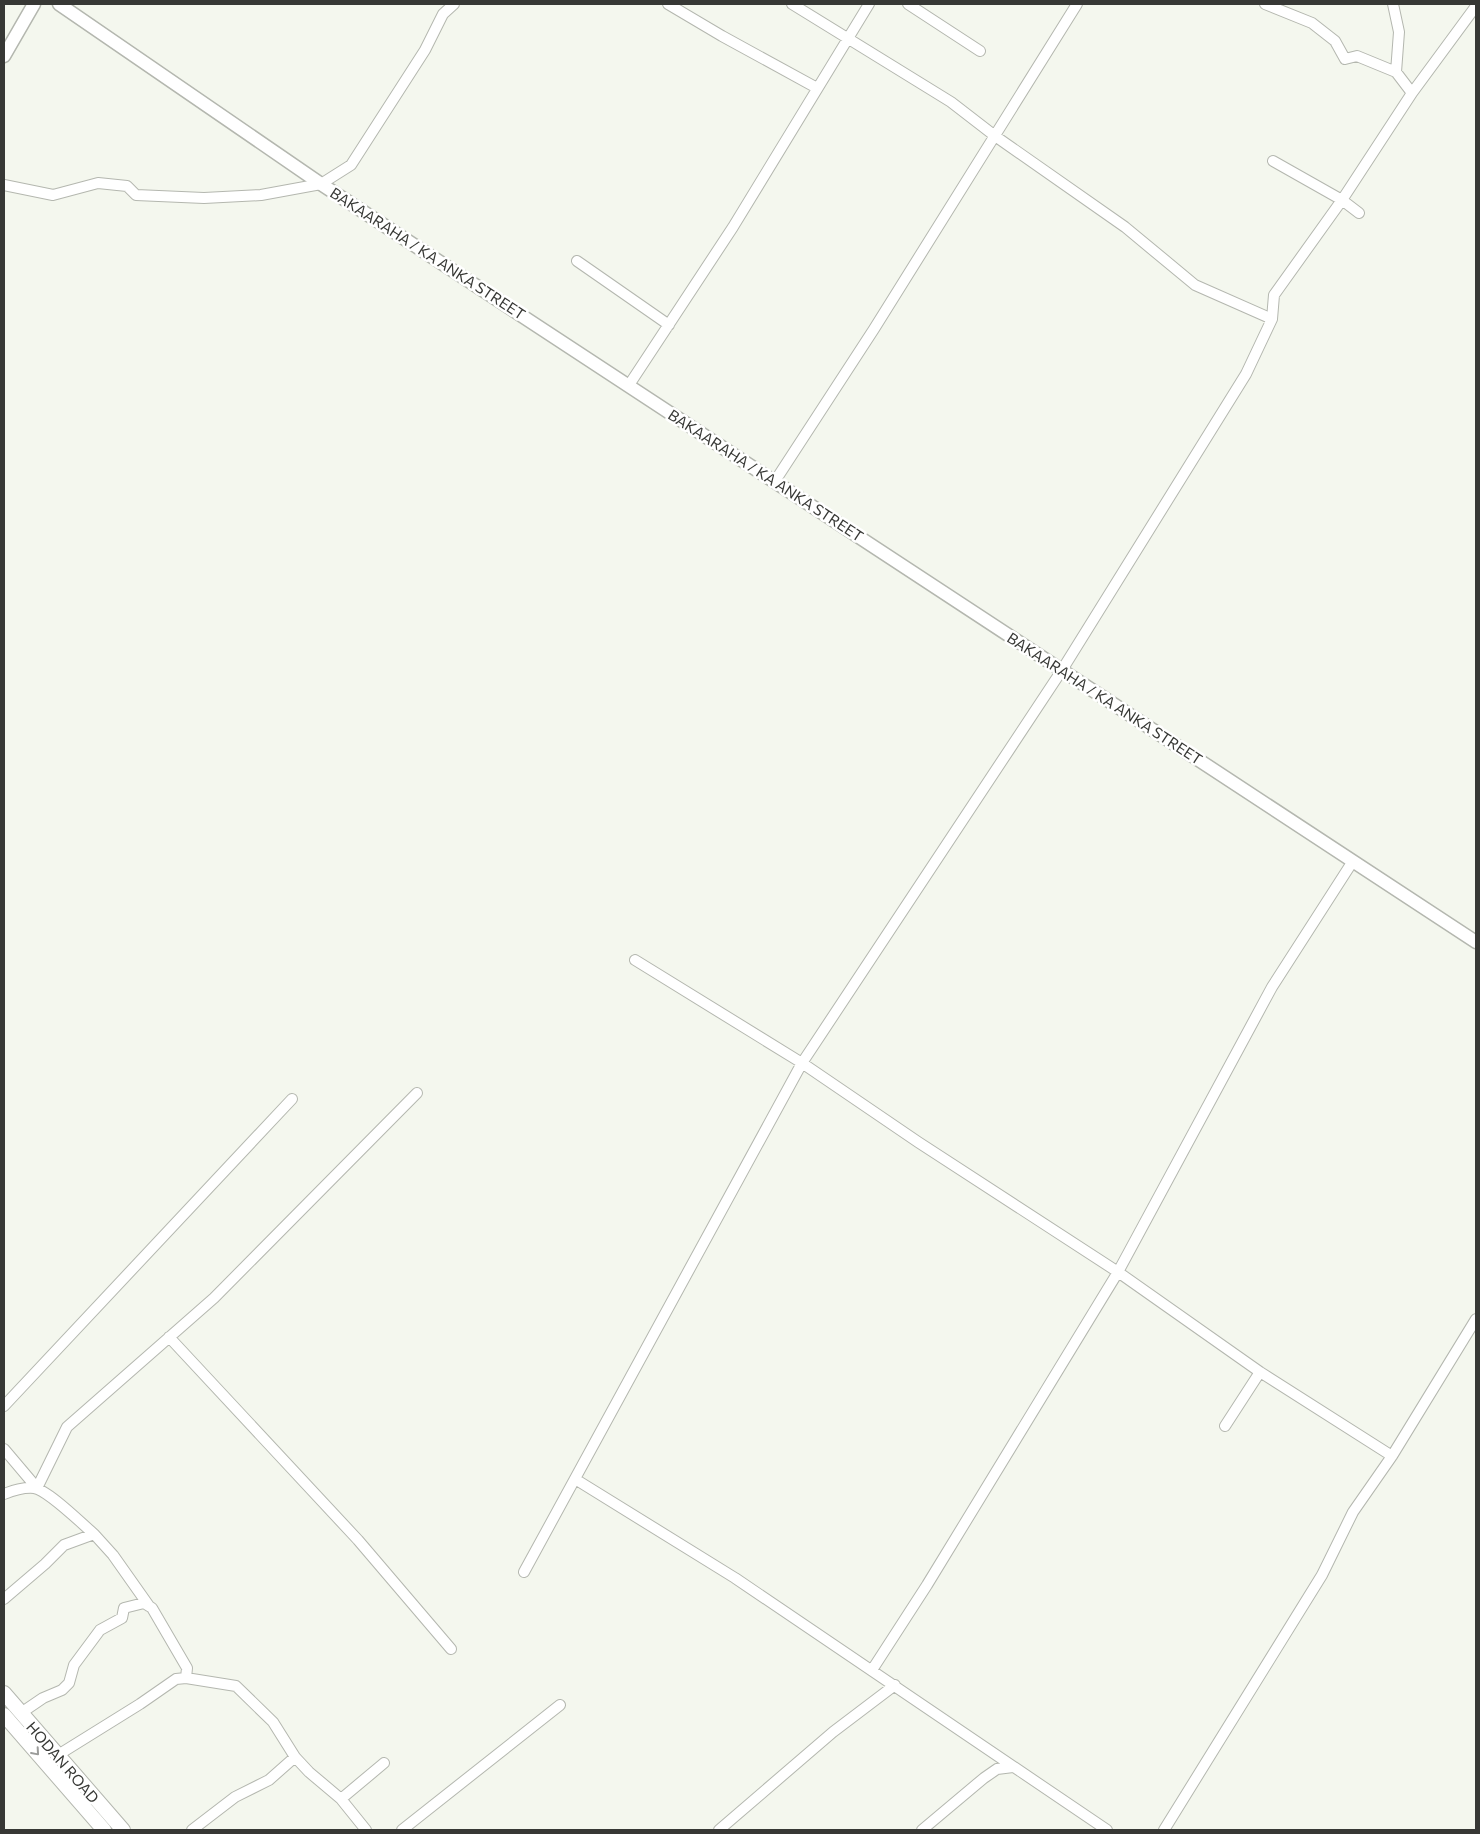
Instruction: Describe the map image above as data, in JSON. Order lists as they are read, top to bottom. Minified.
{"streets":{"main road":["HODAN ROAD"],"street":["BAKAARAHA / KA ANKA STREET"]}}
